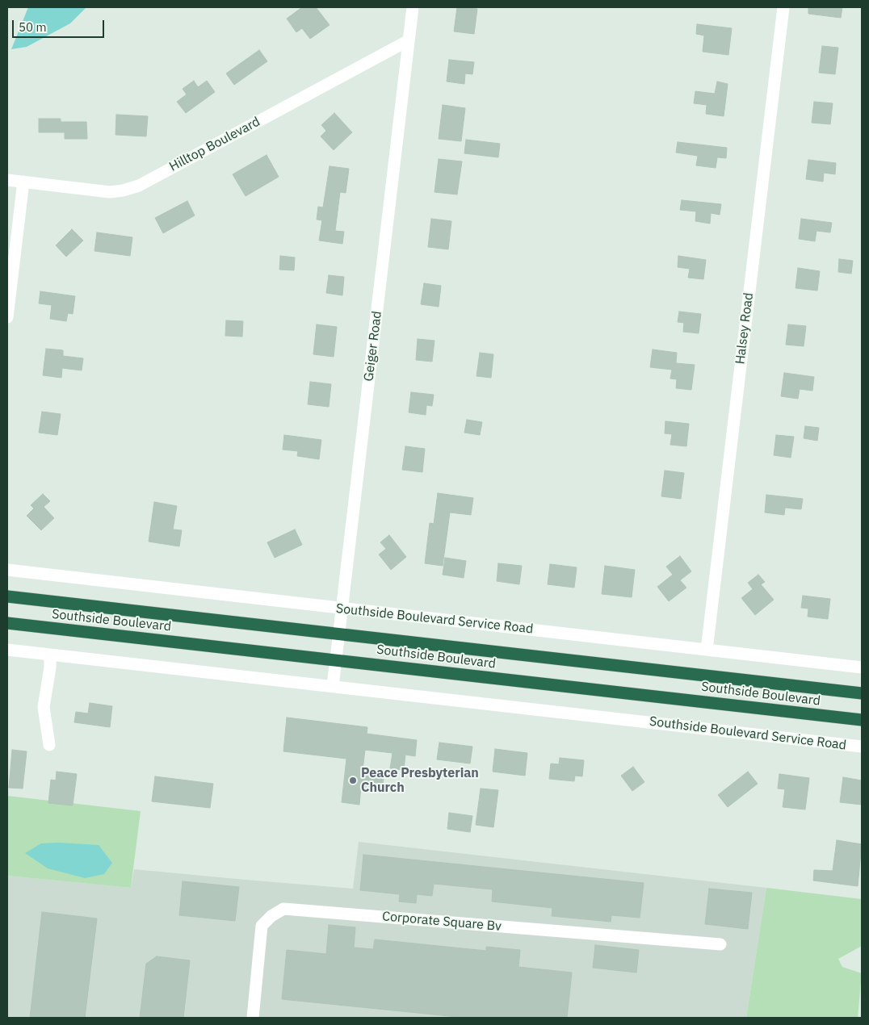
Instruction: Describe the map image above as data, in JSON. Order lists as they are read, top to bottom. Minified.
{"streets":{"highway":["Southside Boulevard"],"street":["Hilltop Boulevard","Halsey Road","Geiger Road","Southside Boulevard Service Road","Corporate Square Bv"]},"crossings":[["Hilltop Boulevard","Geiger Road"],["Halsey Road","Southside Boulevard Service Road"],["Geiger Road","Southside Boulevard Service Road"],["Geiger Road","Southside Boulevard"]],"places":["Peace Presbyterian Church"],"scale_bar":"50 m"}
